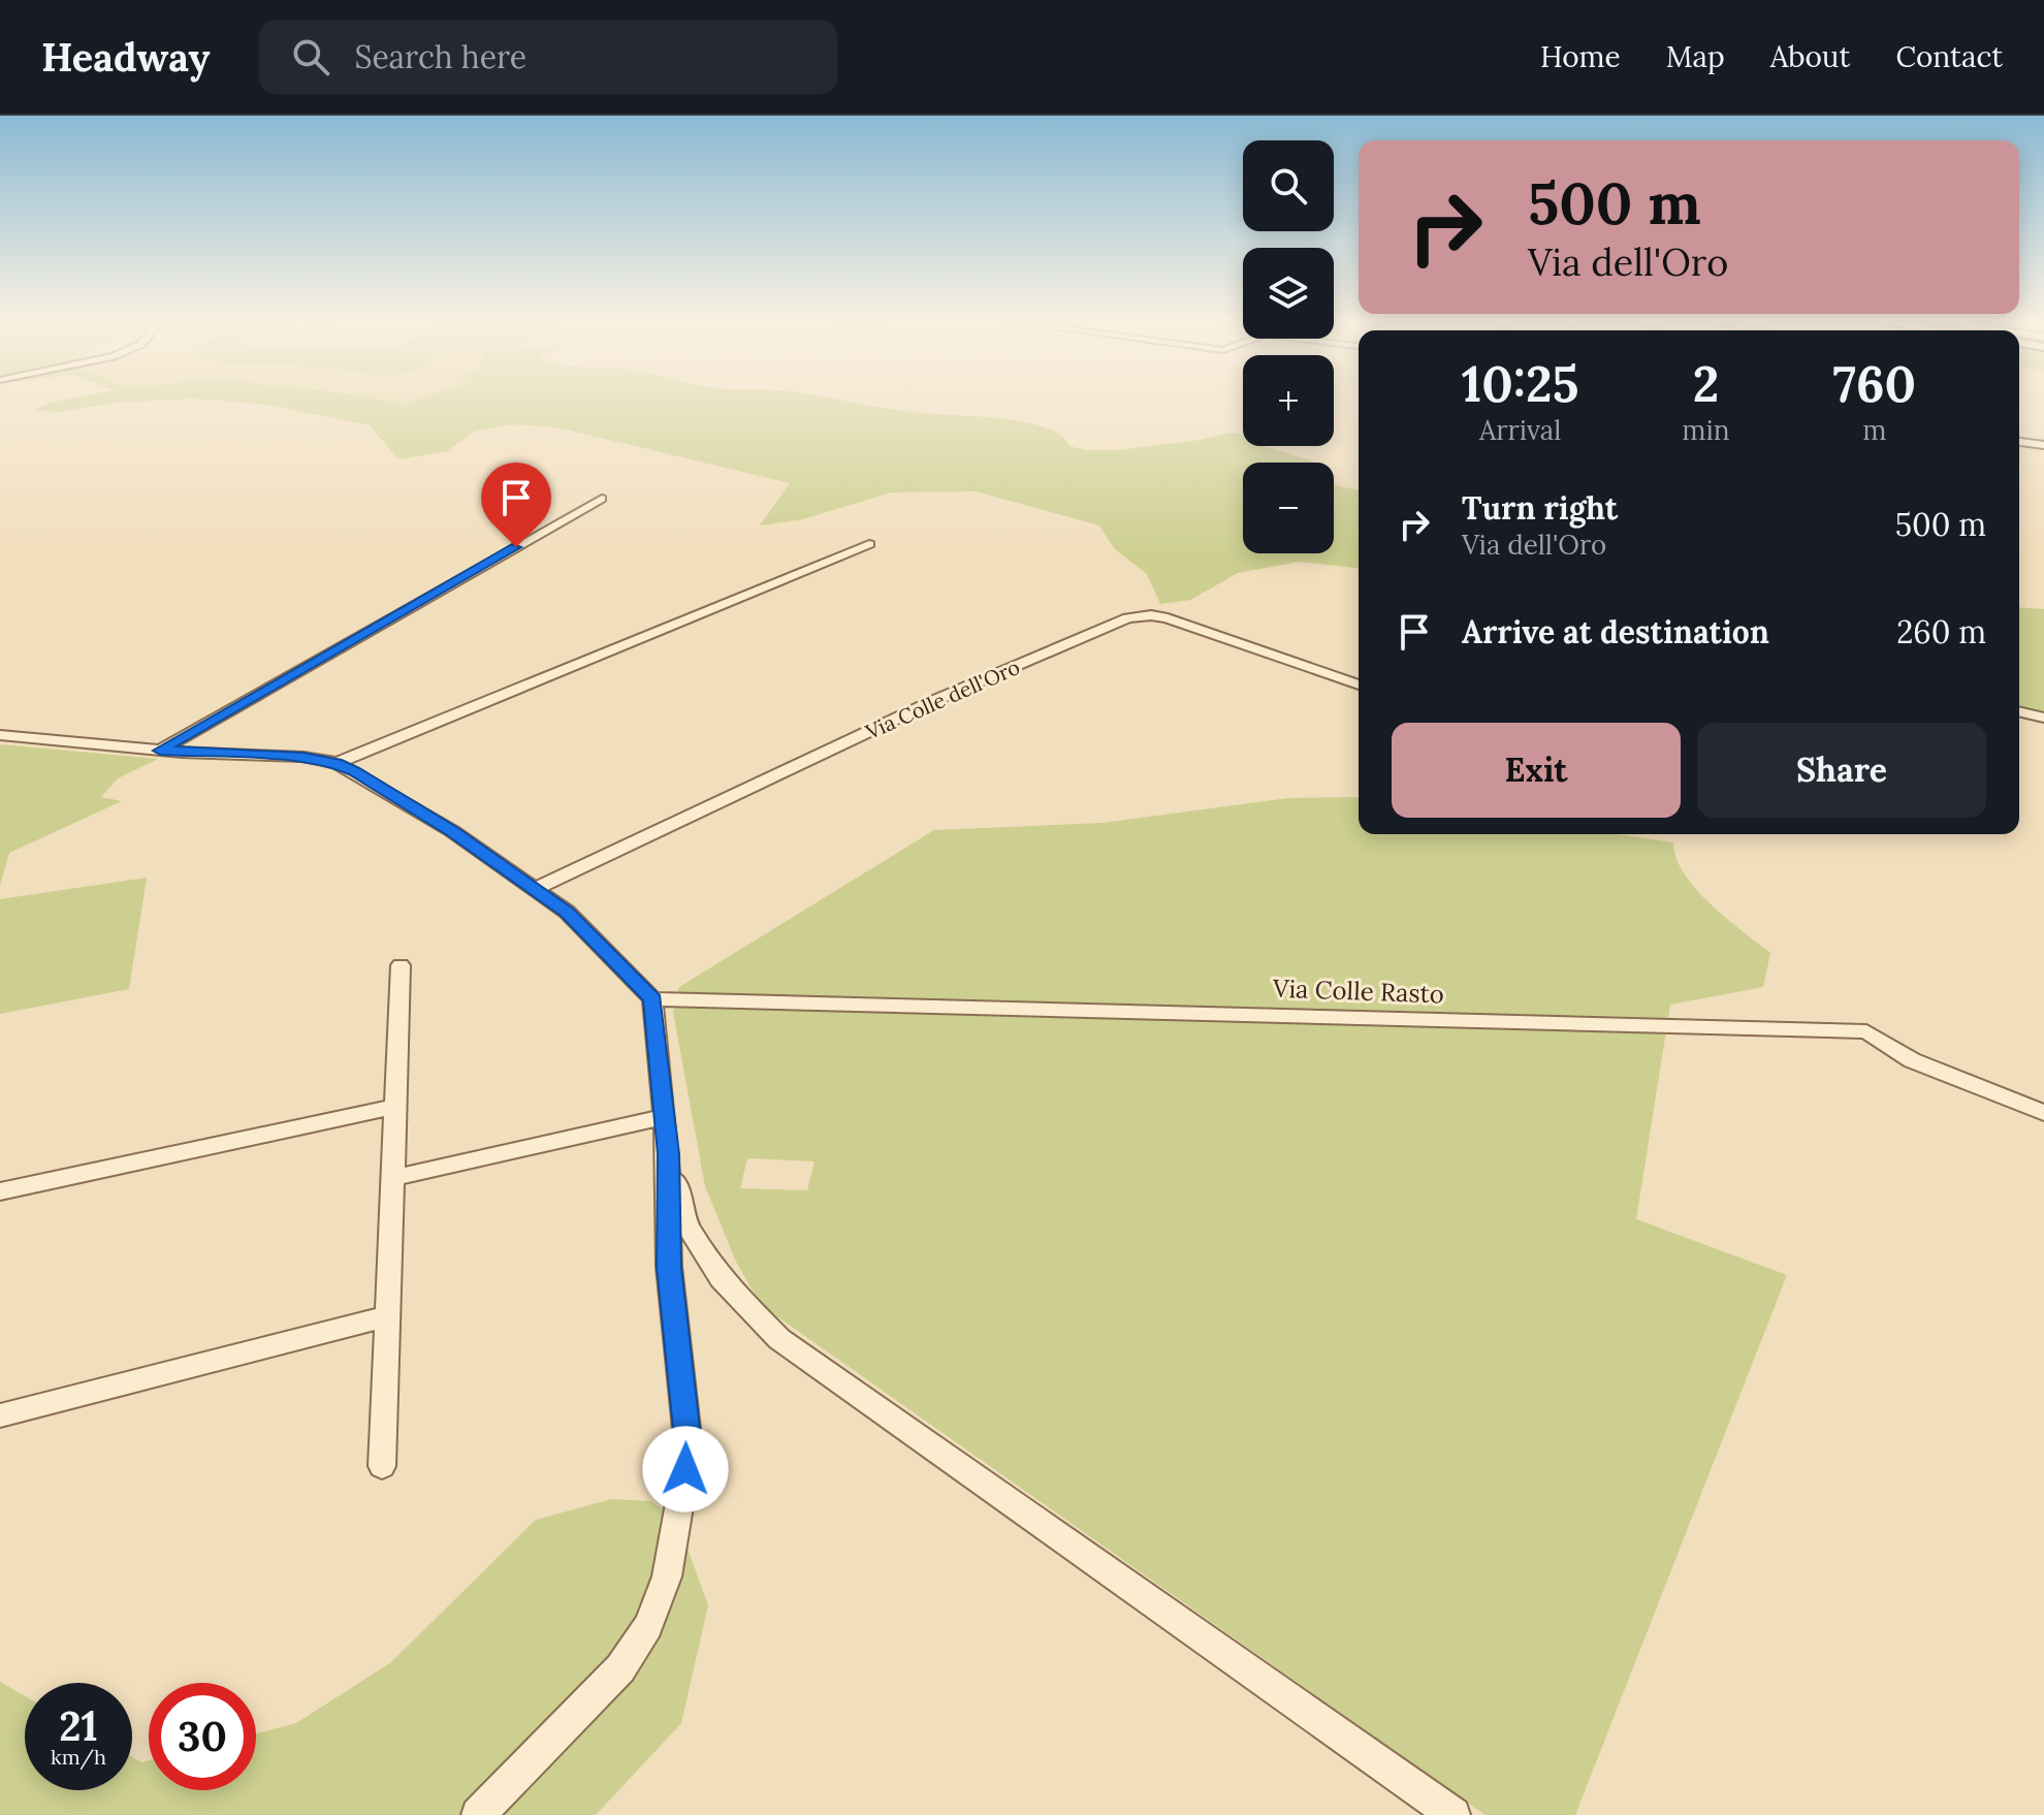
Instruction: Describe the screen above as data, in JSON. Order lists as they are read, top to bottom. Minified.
{"streets":{"street":["Via Colle dell'Oro","Via Colle Rasto"]},"page":{"header":"Headway","search":"Search here","nav":["Home","Map","About","Contact"],"map_buttons":["+","−"],"turn":["500 m","Via dell'Oro"],"eta":["10:25","Arrival","2","min","760","m"],"list":[{"name":"Turn right","note":"Via dell'Oro","value":"500 m"},{"name":"Arrive at destination","value":"260 m"}],"buttons":["Exit","Share"],"speed":"21 km/h","limit":"30"}}
